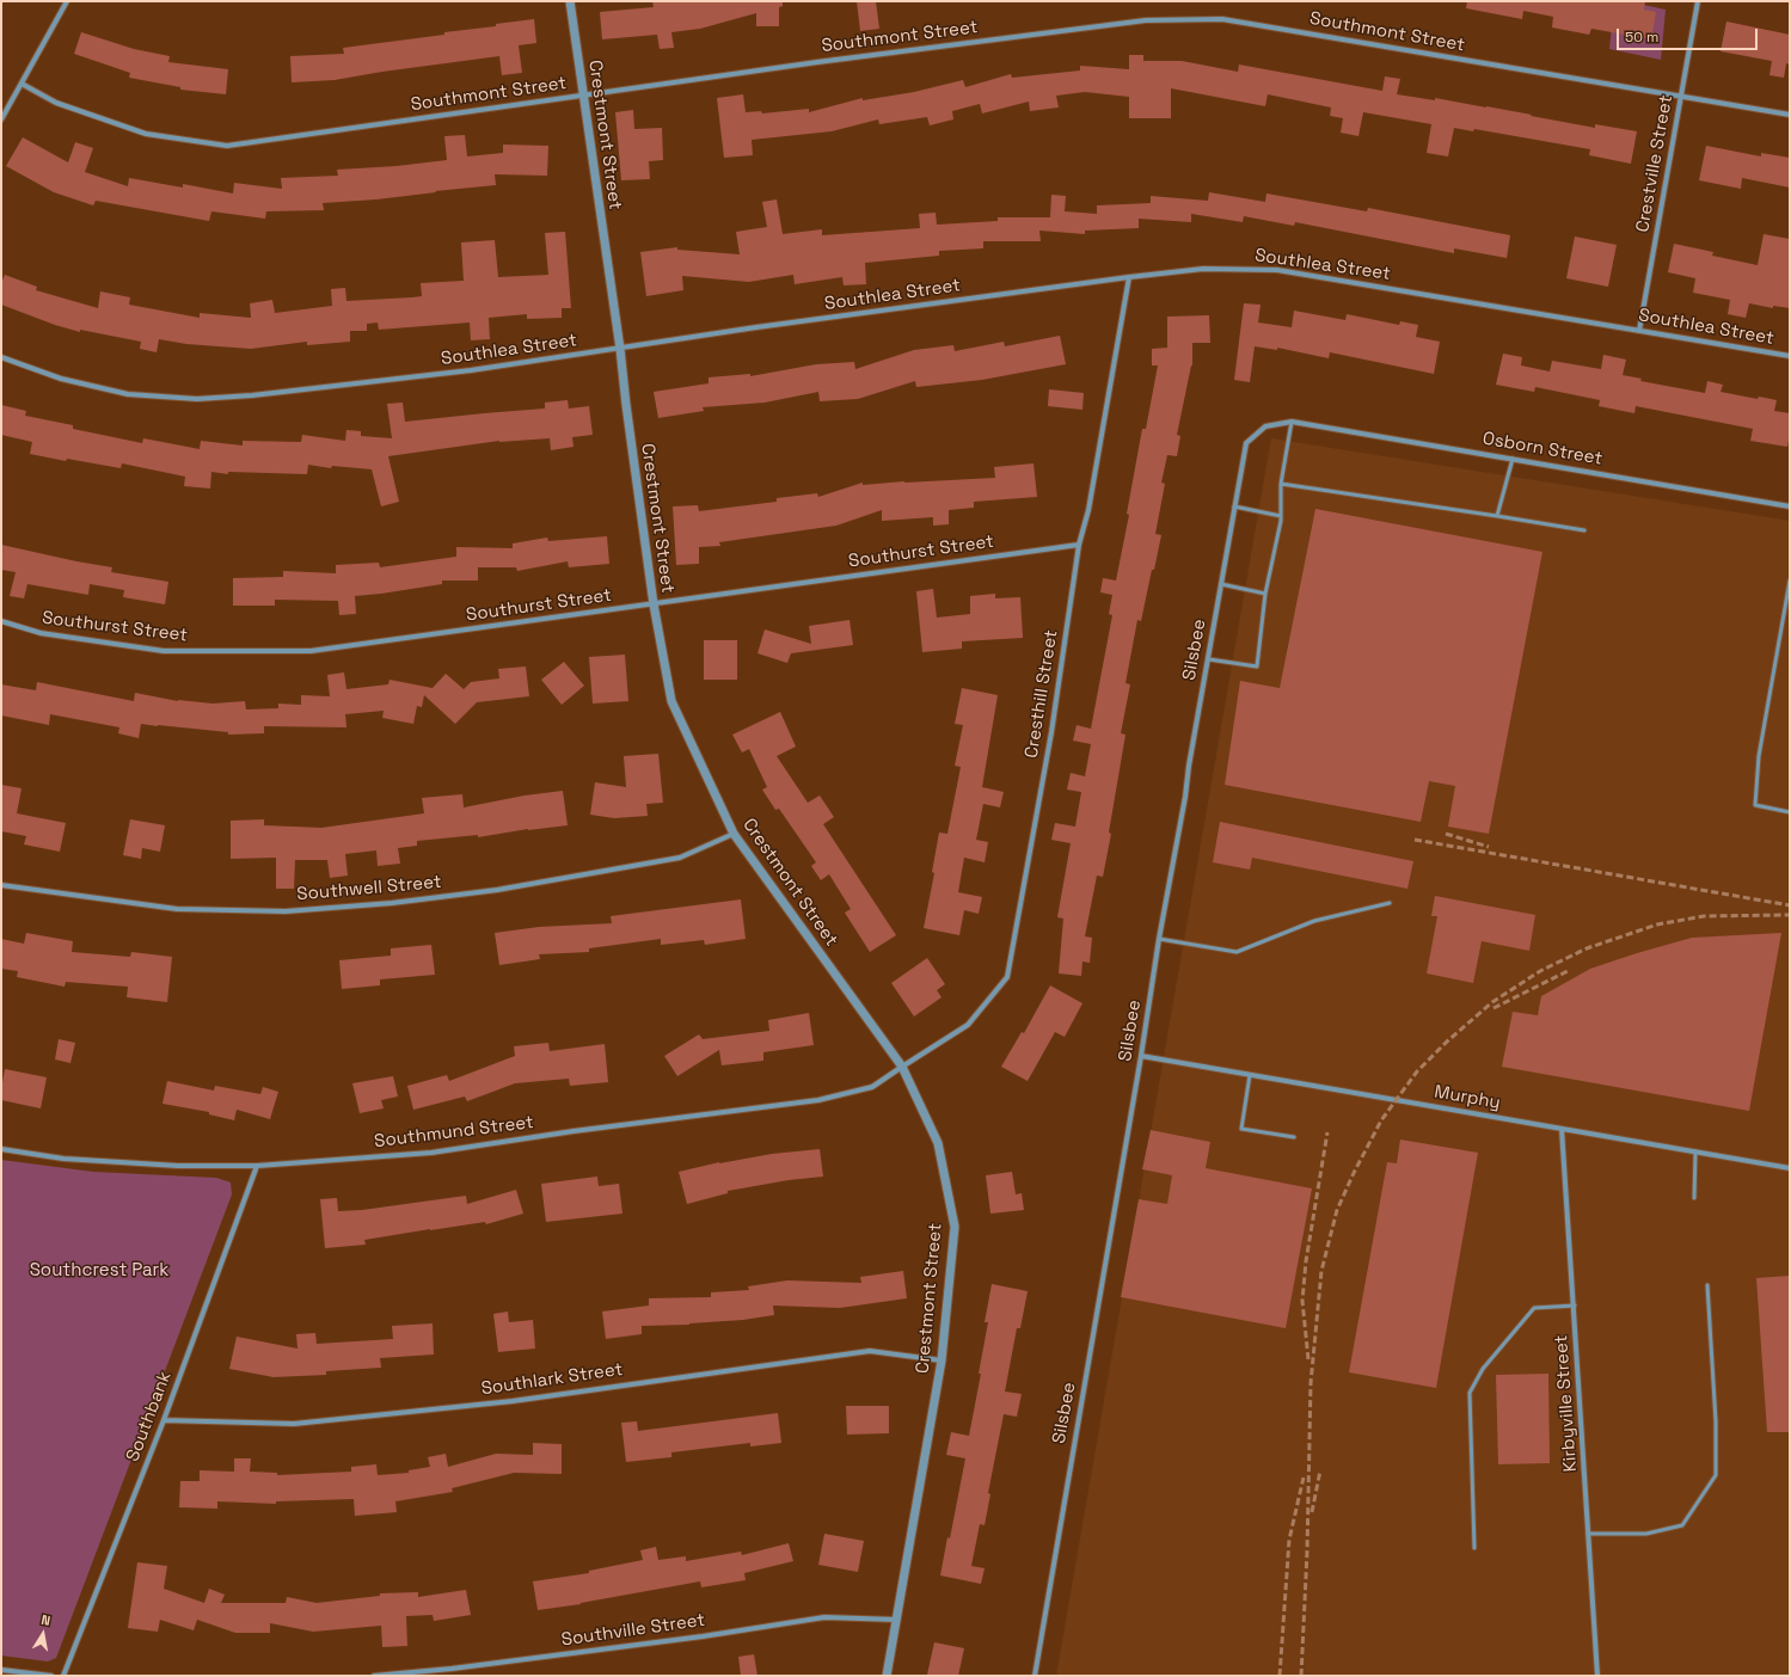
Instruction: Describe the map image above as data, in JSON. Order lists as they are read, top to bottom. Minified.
{"streets":{"street":["Southmont Street","Crestmont Street","Crestville Street","Southlea Street","Osborn Street","Southurst Street","Silsbee","Cresthill Street","Southwell Street","Murphy","Southmund Street","Southlark Street","Kirbyville Street","Southbank","Southville Street"]},"crossings":[["Southmont Street","Crestmont Street"],["Southmont Street","Crestville Street"],["Crestmont Street","Southlea Street"],["Crestmont Street","Southurst Street"],["Crestmont Street","Cresthill Street"],["Crestmont Street","Southwell Street"],["Crestmont Street","Southmund Street"],["Crestmont Street","Southlark Street"],["Crestmont Street","Southville Street"],["Crestville Street","Southlea Street"],["Southlea Street","Cresthill Street"],["Osborn Street","Silsbee"],["Southurst Street","Cresthill Street"],["Silsbee","Murphy"],["Cresthill Street","Southmund Street"],["Murphy","Kirbyville Street"],["Southmund Street","Southbank"],["Southlark Street","Southbank"]],"parks":["Southcrest Park"],"scale_bar":"50 m","north":"top"}
